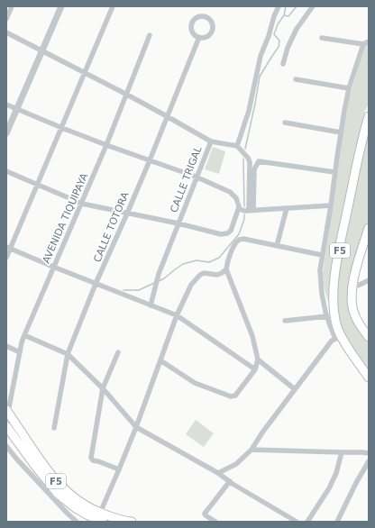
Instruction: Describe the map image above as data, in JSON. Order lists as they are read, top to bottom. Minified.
{"streets":{"highway":["F5"],"street":["CALLE TRIGAL","AVENIDA TIQUIPAYA","CALLE TOTORA"]},"crossings":[["AVENIDA TIQUIPAYA","F5"]]}
